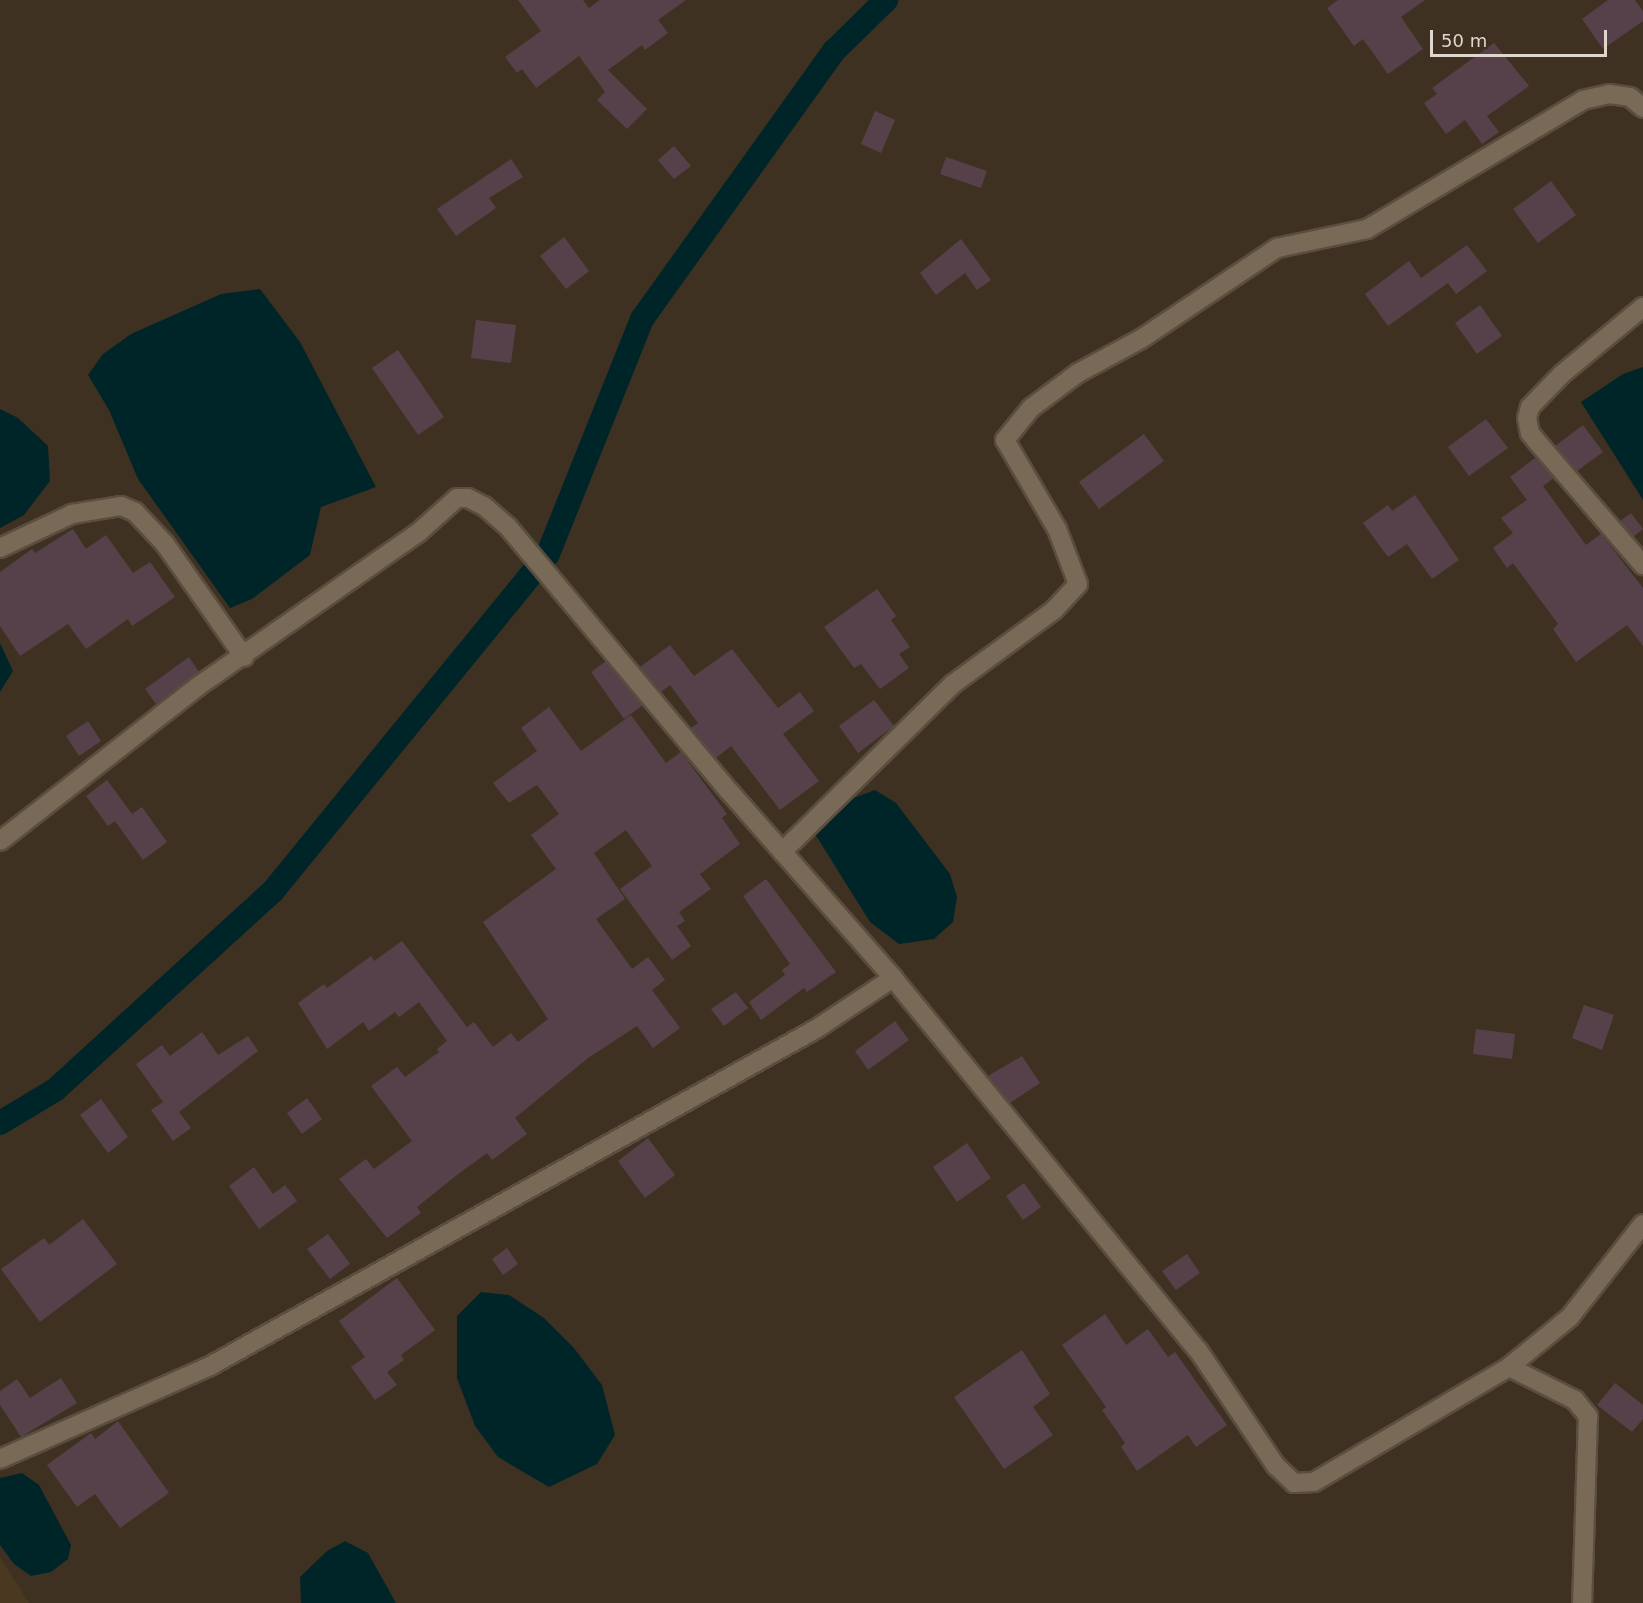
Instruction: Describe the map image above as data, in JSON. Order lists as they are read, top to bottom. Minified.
{"scale_bar":"50 m"}
